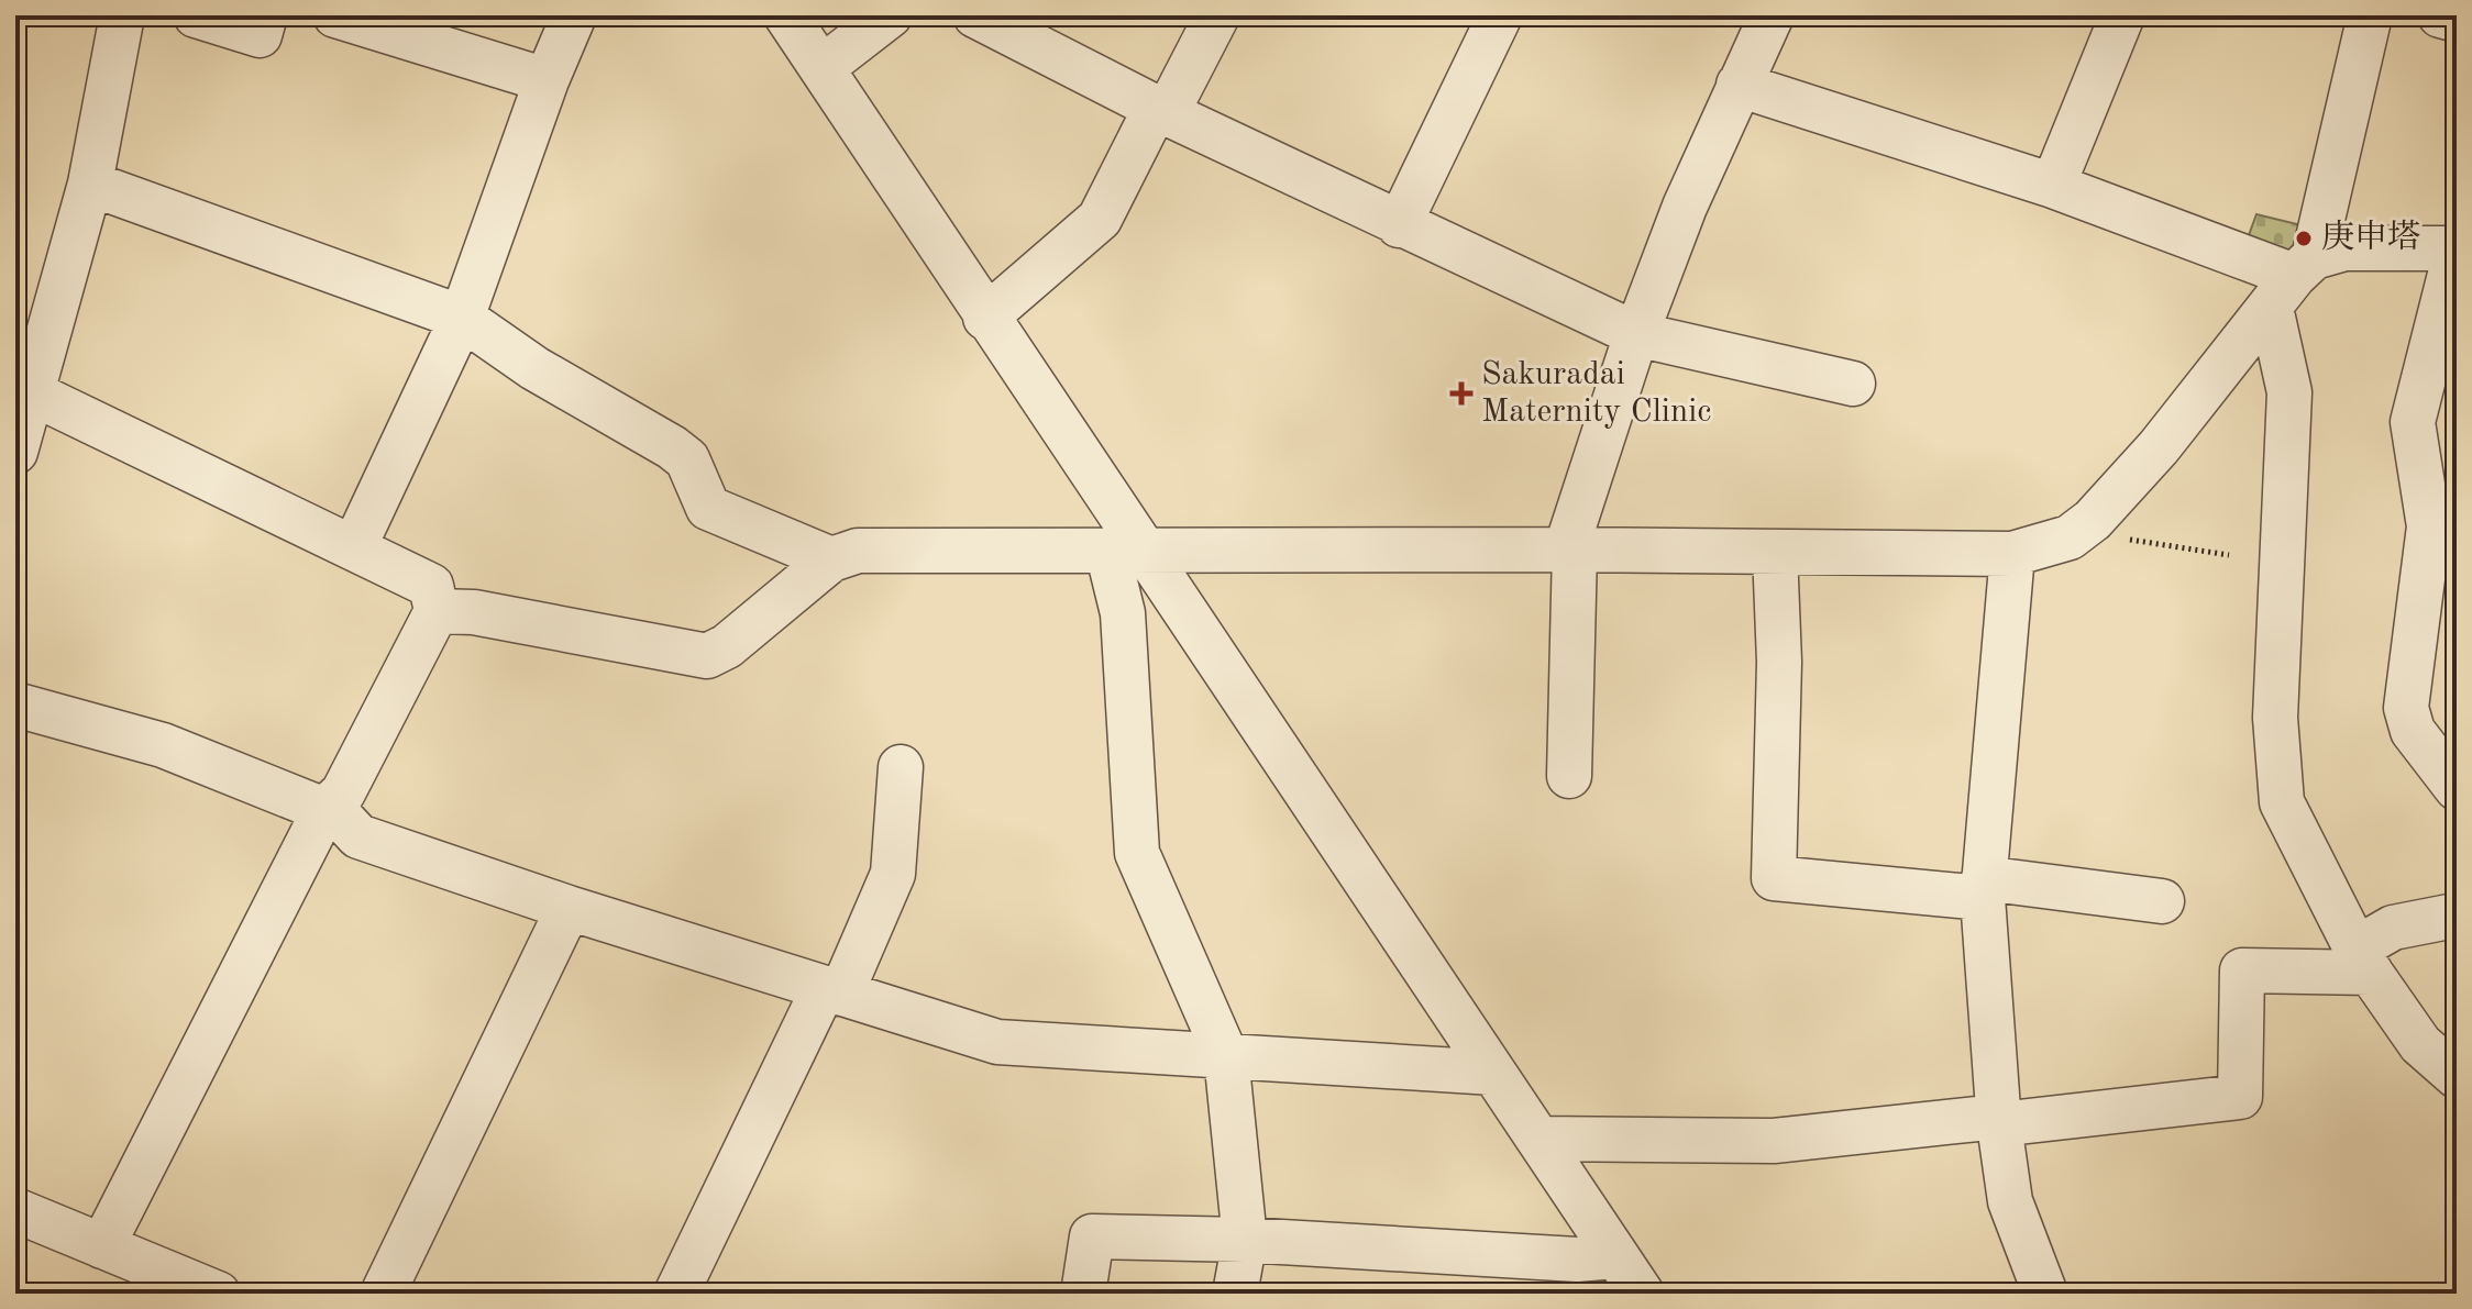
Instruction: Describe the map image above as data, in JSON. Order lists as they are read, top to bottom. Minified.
{"places":{"other":["庚申塔"],"health":["Sakuradai Maternity Clinic"]}}
